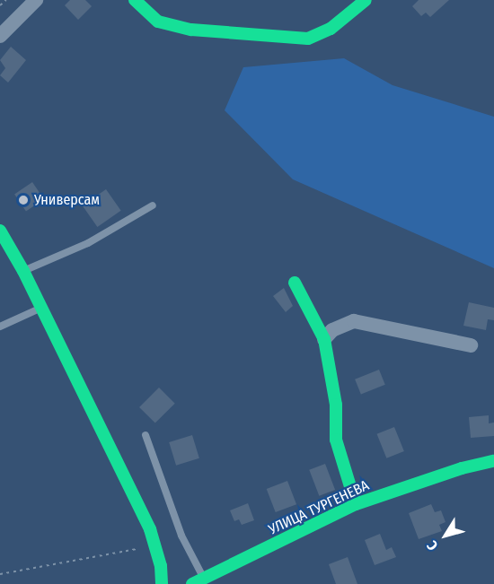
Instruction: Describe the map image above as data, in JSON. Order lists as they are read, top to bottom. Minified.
{"streets":{"street":["УЛИЦА ТУРГЕНЕВА"]},"places":["Универсам"],"north":"bottom left"}
